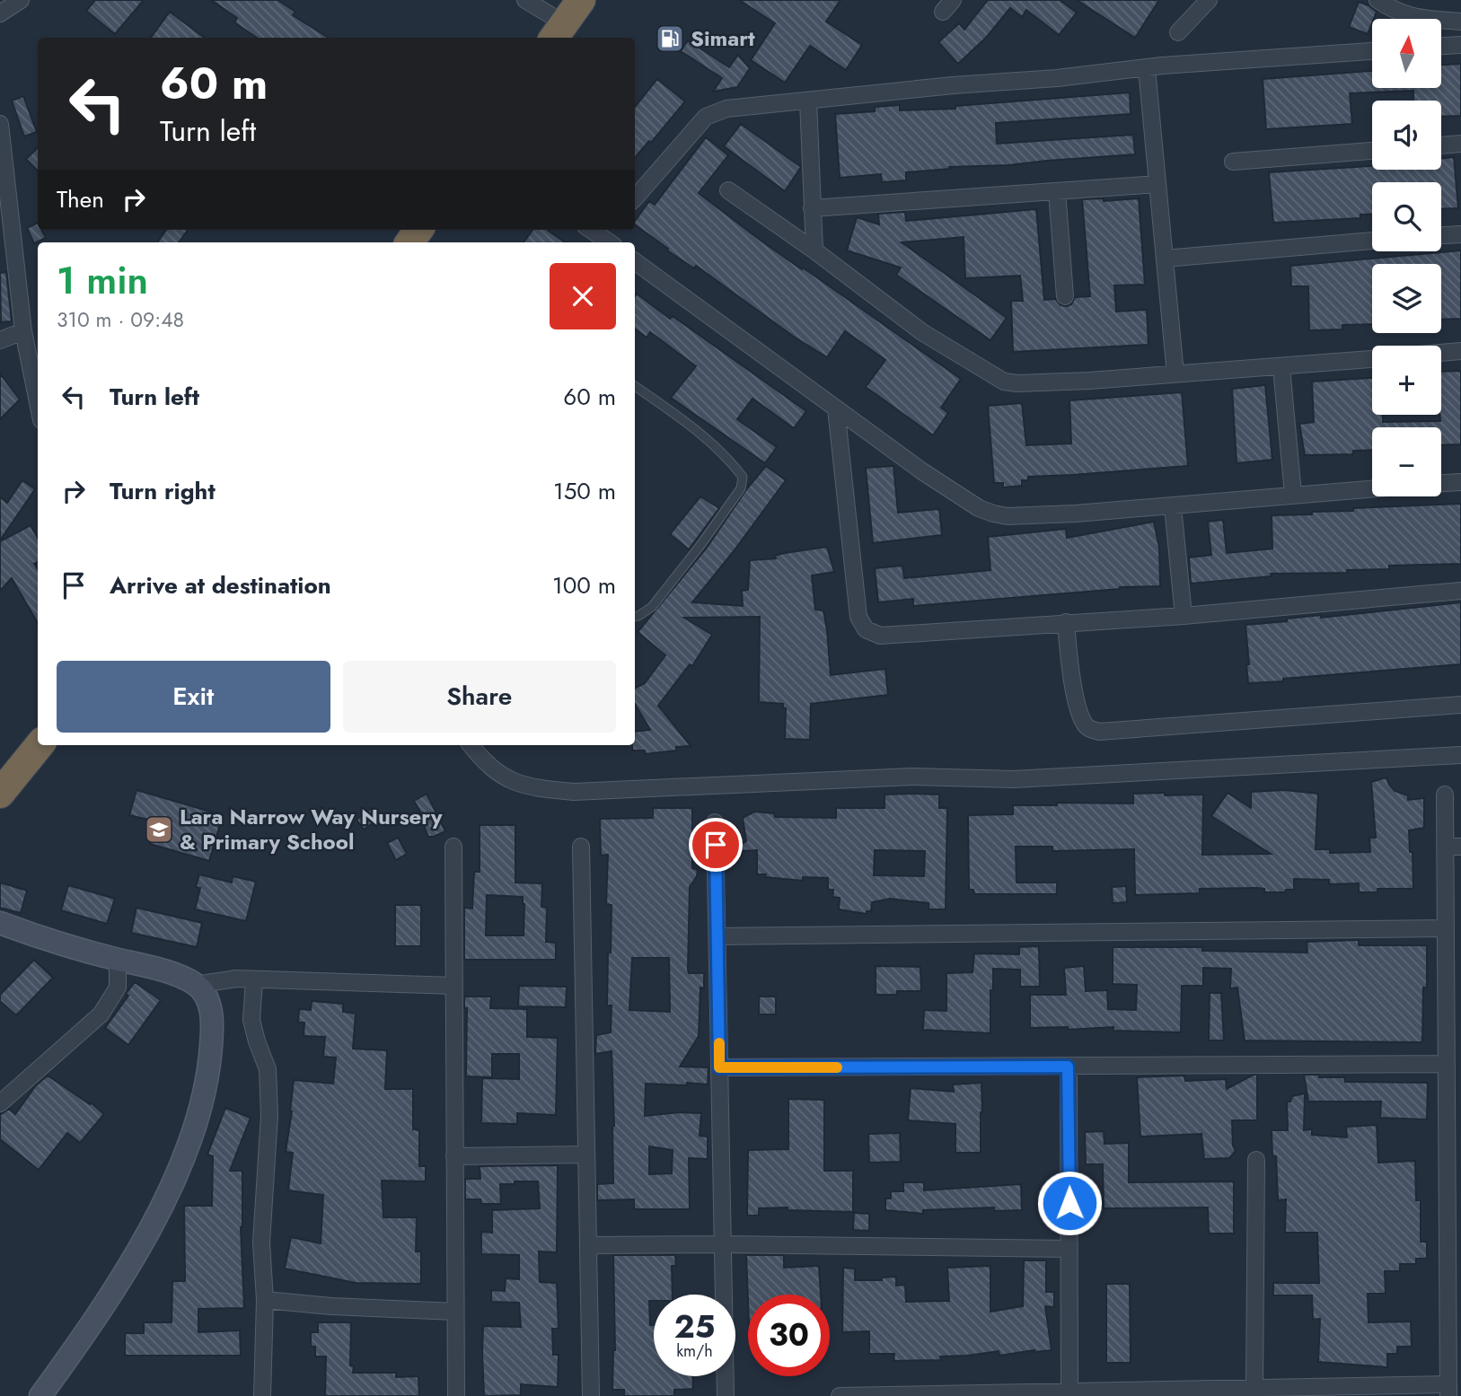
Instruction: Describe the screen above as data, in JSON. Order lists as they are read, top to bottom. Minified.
{"places":{"fuel station":["Simart"],"school or university":["Lara Narrow Way Nursery & Primary School"]},"north":"top","page":{"map_buttons":["+","−"],"turn":["60 m","Turn left"],"then":"Then","heading":["1 min","310 m · 09:48"],"list":[{"name":"Turn left","value":"60 m"},{"name":"Turn right","value":"150 m"},{"name":"Arrive at destination","value":"100 m"}],"buttons":["Exit","Share"],"speed":"25 km/h","limit":"30"}}
